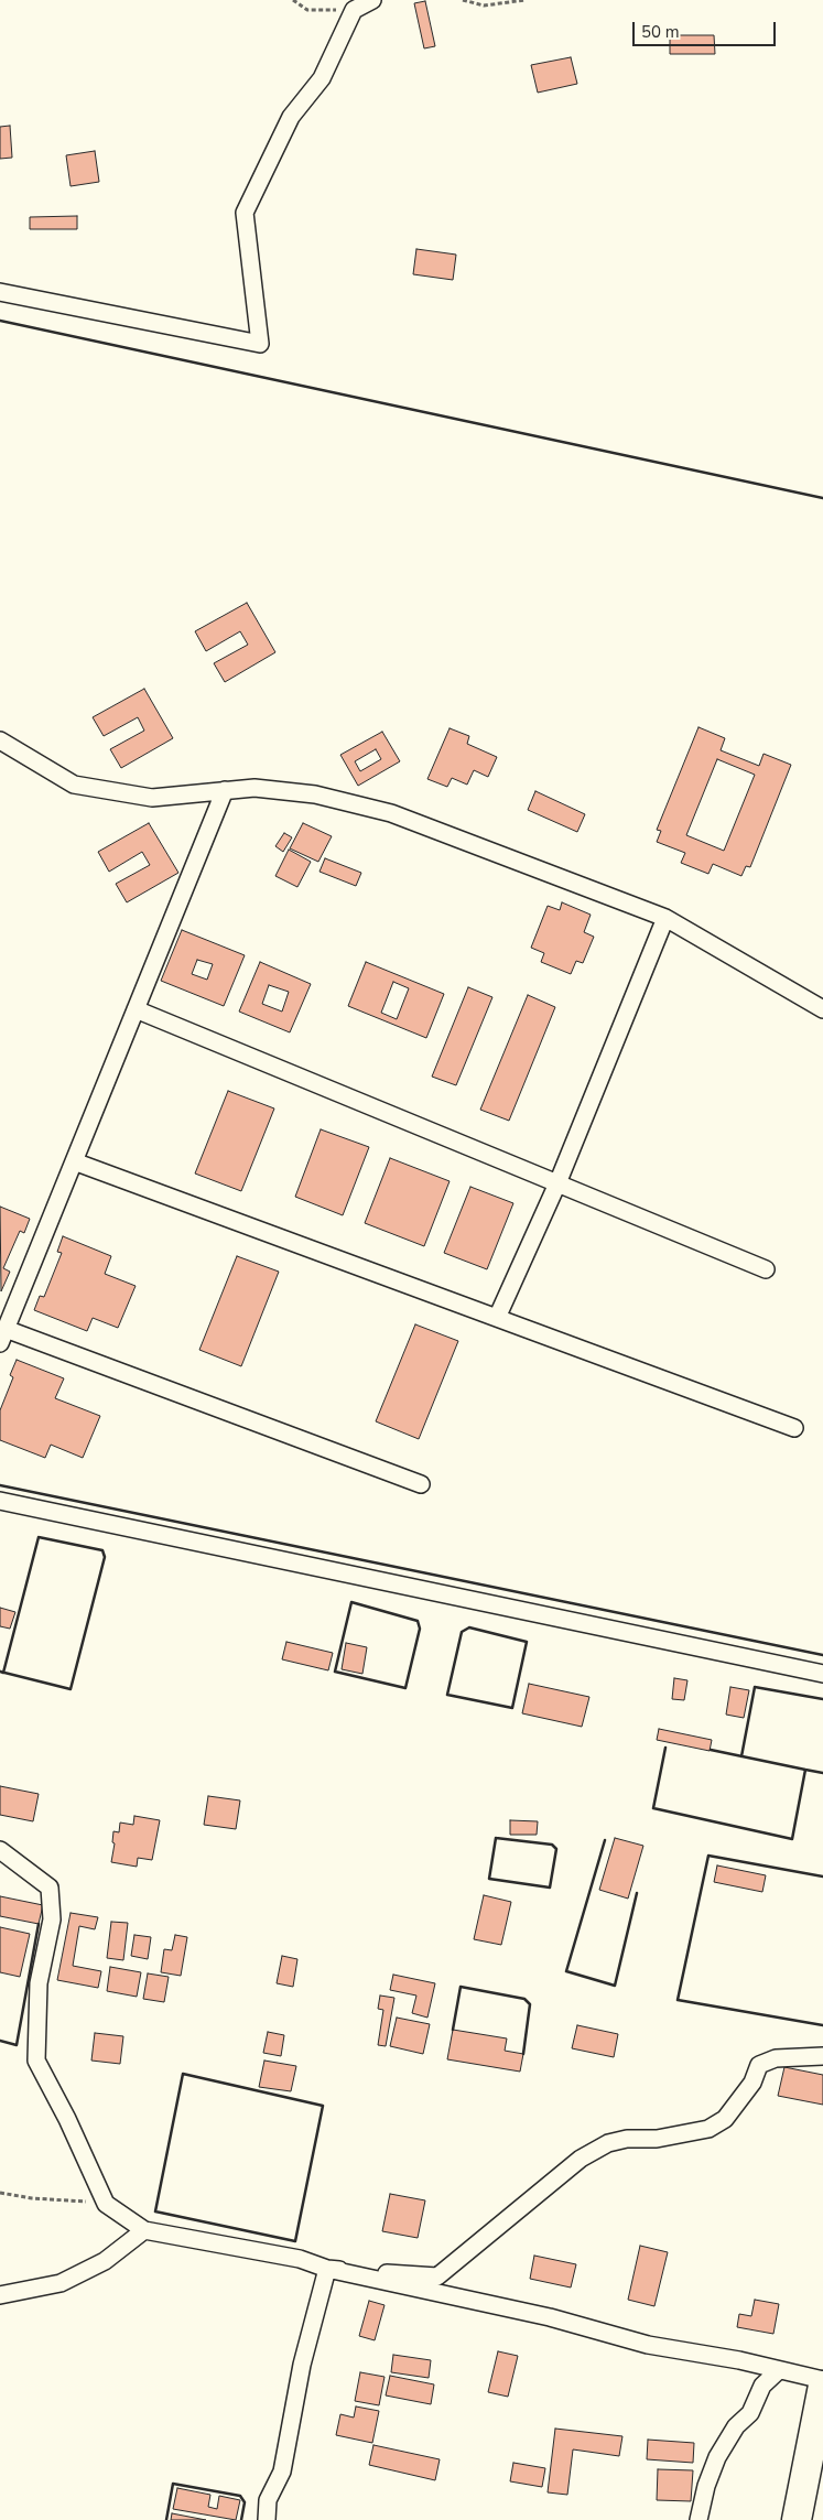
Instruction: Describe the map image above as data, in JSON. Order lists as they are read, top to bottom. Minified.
{"scale_bar":"50 m"}
